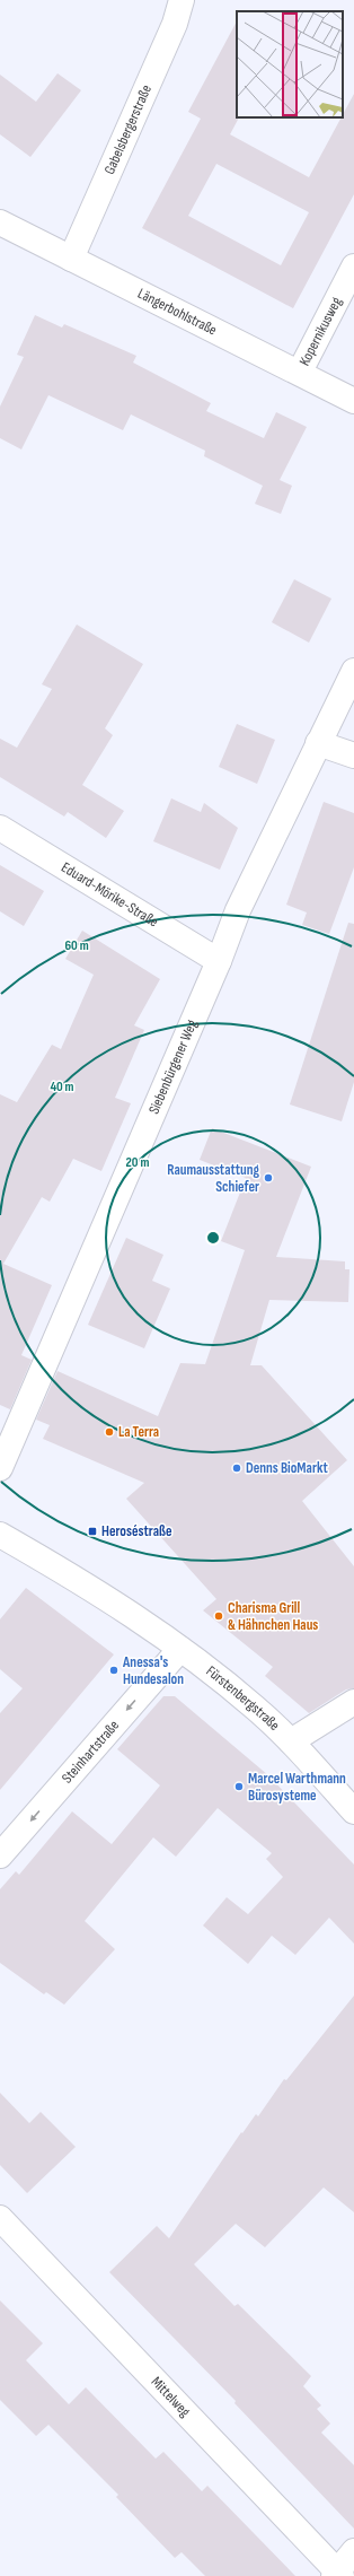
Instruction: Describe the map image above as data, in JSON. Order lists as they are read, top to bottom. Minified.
{"streets":{"street":["Gabelsbergerstraße","Längerbohlstraße","Kopernikusweg","Eduard-Mörike-Straße","Siebenbürgener Weg","Fürstenbergstraße","Steinhartstraße","Mittelweg"]},"crossings":[["Gabelsbergerstraße","Längerbohlstraße"],["Längerbohlstraße","Kopernikusweg"],["Eduard-Mörike-Straße","Siebenbürgener Weg"],["Fürstenbergstraße","Steinhartstraße"]],"one_way":["Steinhartstraße"],"places":{"other":["Raumausstattung Schiefer","La Terra","Denns BioMarkt","Charisma Grill & Hähnchen Haus","Anessa's Hundesalon","Marcel Warthmann Bürosysteme"],"transit":["Heroséstraße"]},"rings":["60 m","40 m","20 m"]}
